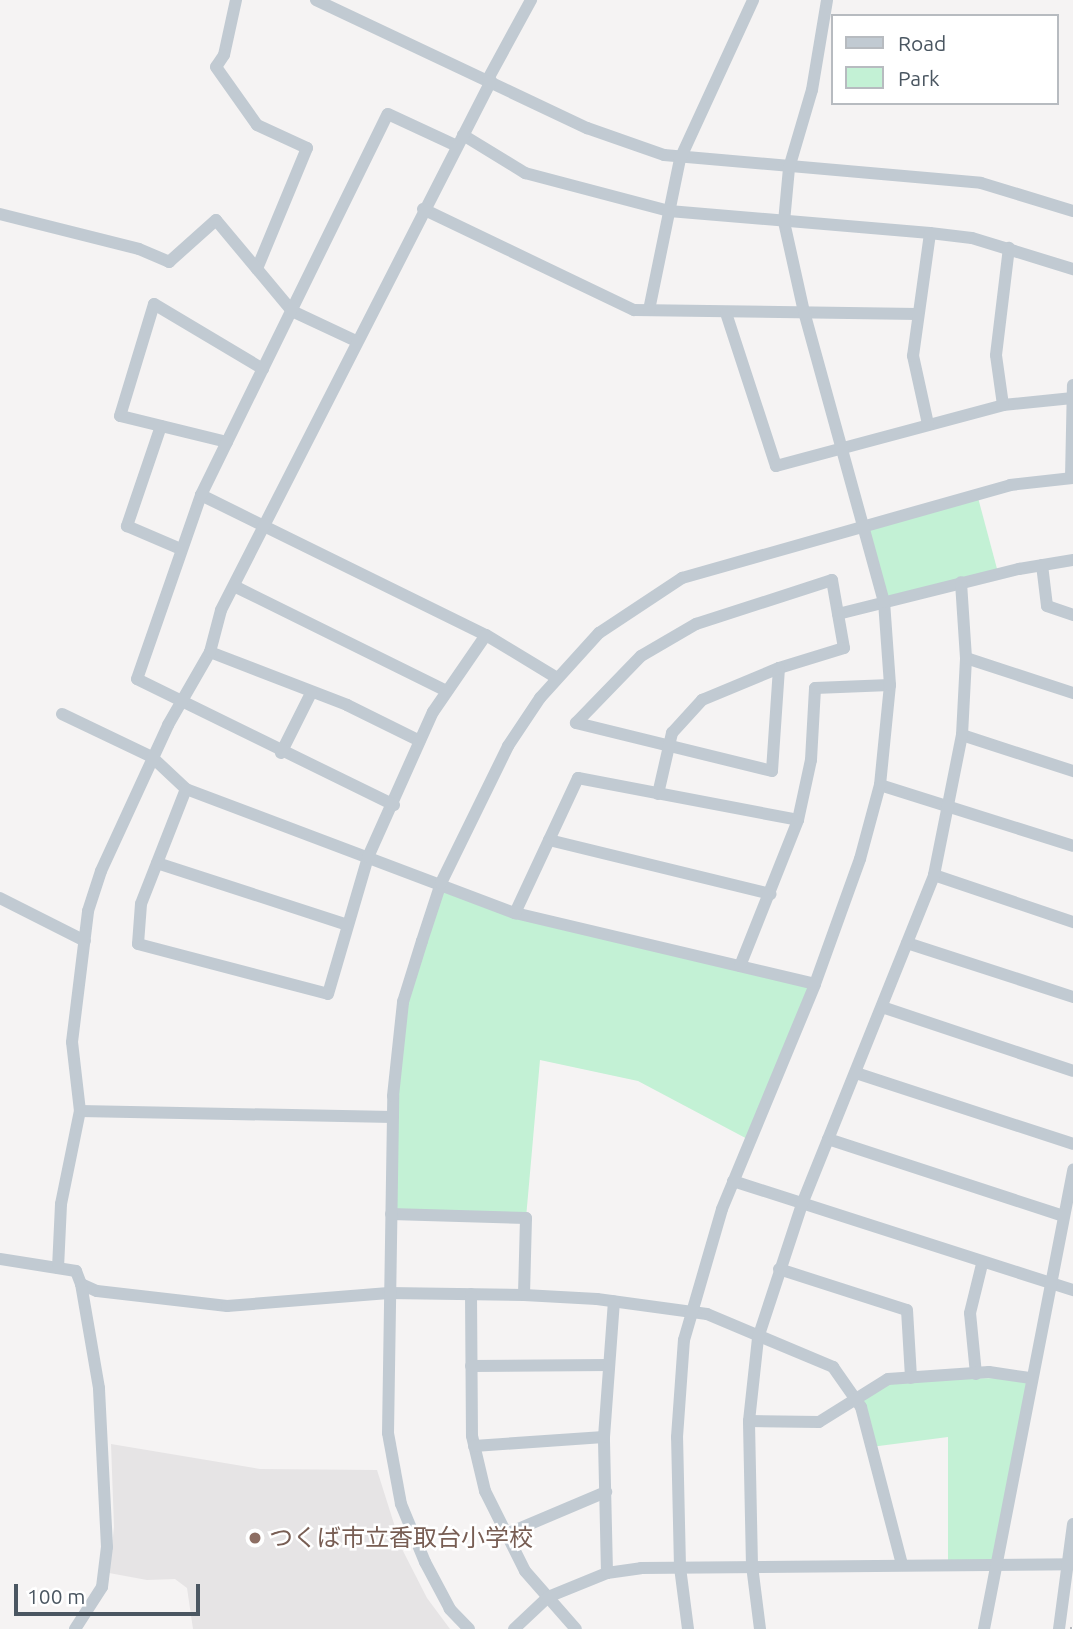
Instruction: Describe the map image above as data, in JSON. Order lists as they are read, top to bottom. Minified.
{"places":["つくば市立香取台小学校"],"legend":["Road","Park"],"scale_bar":"100 m"}
